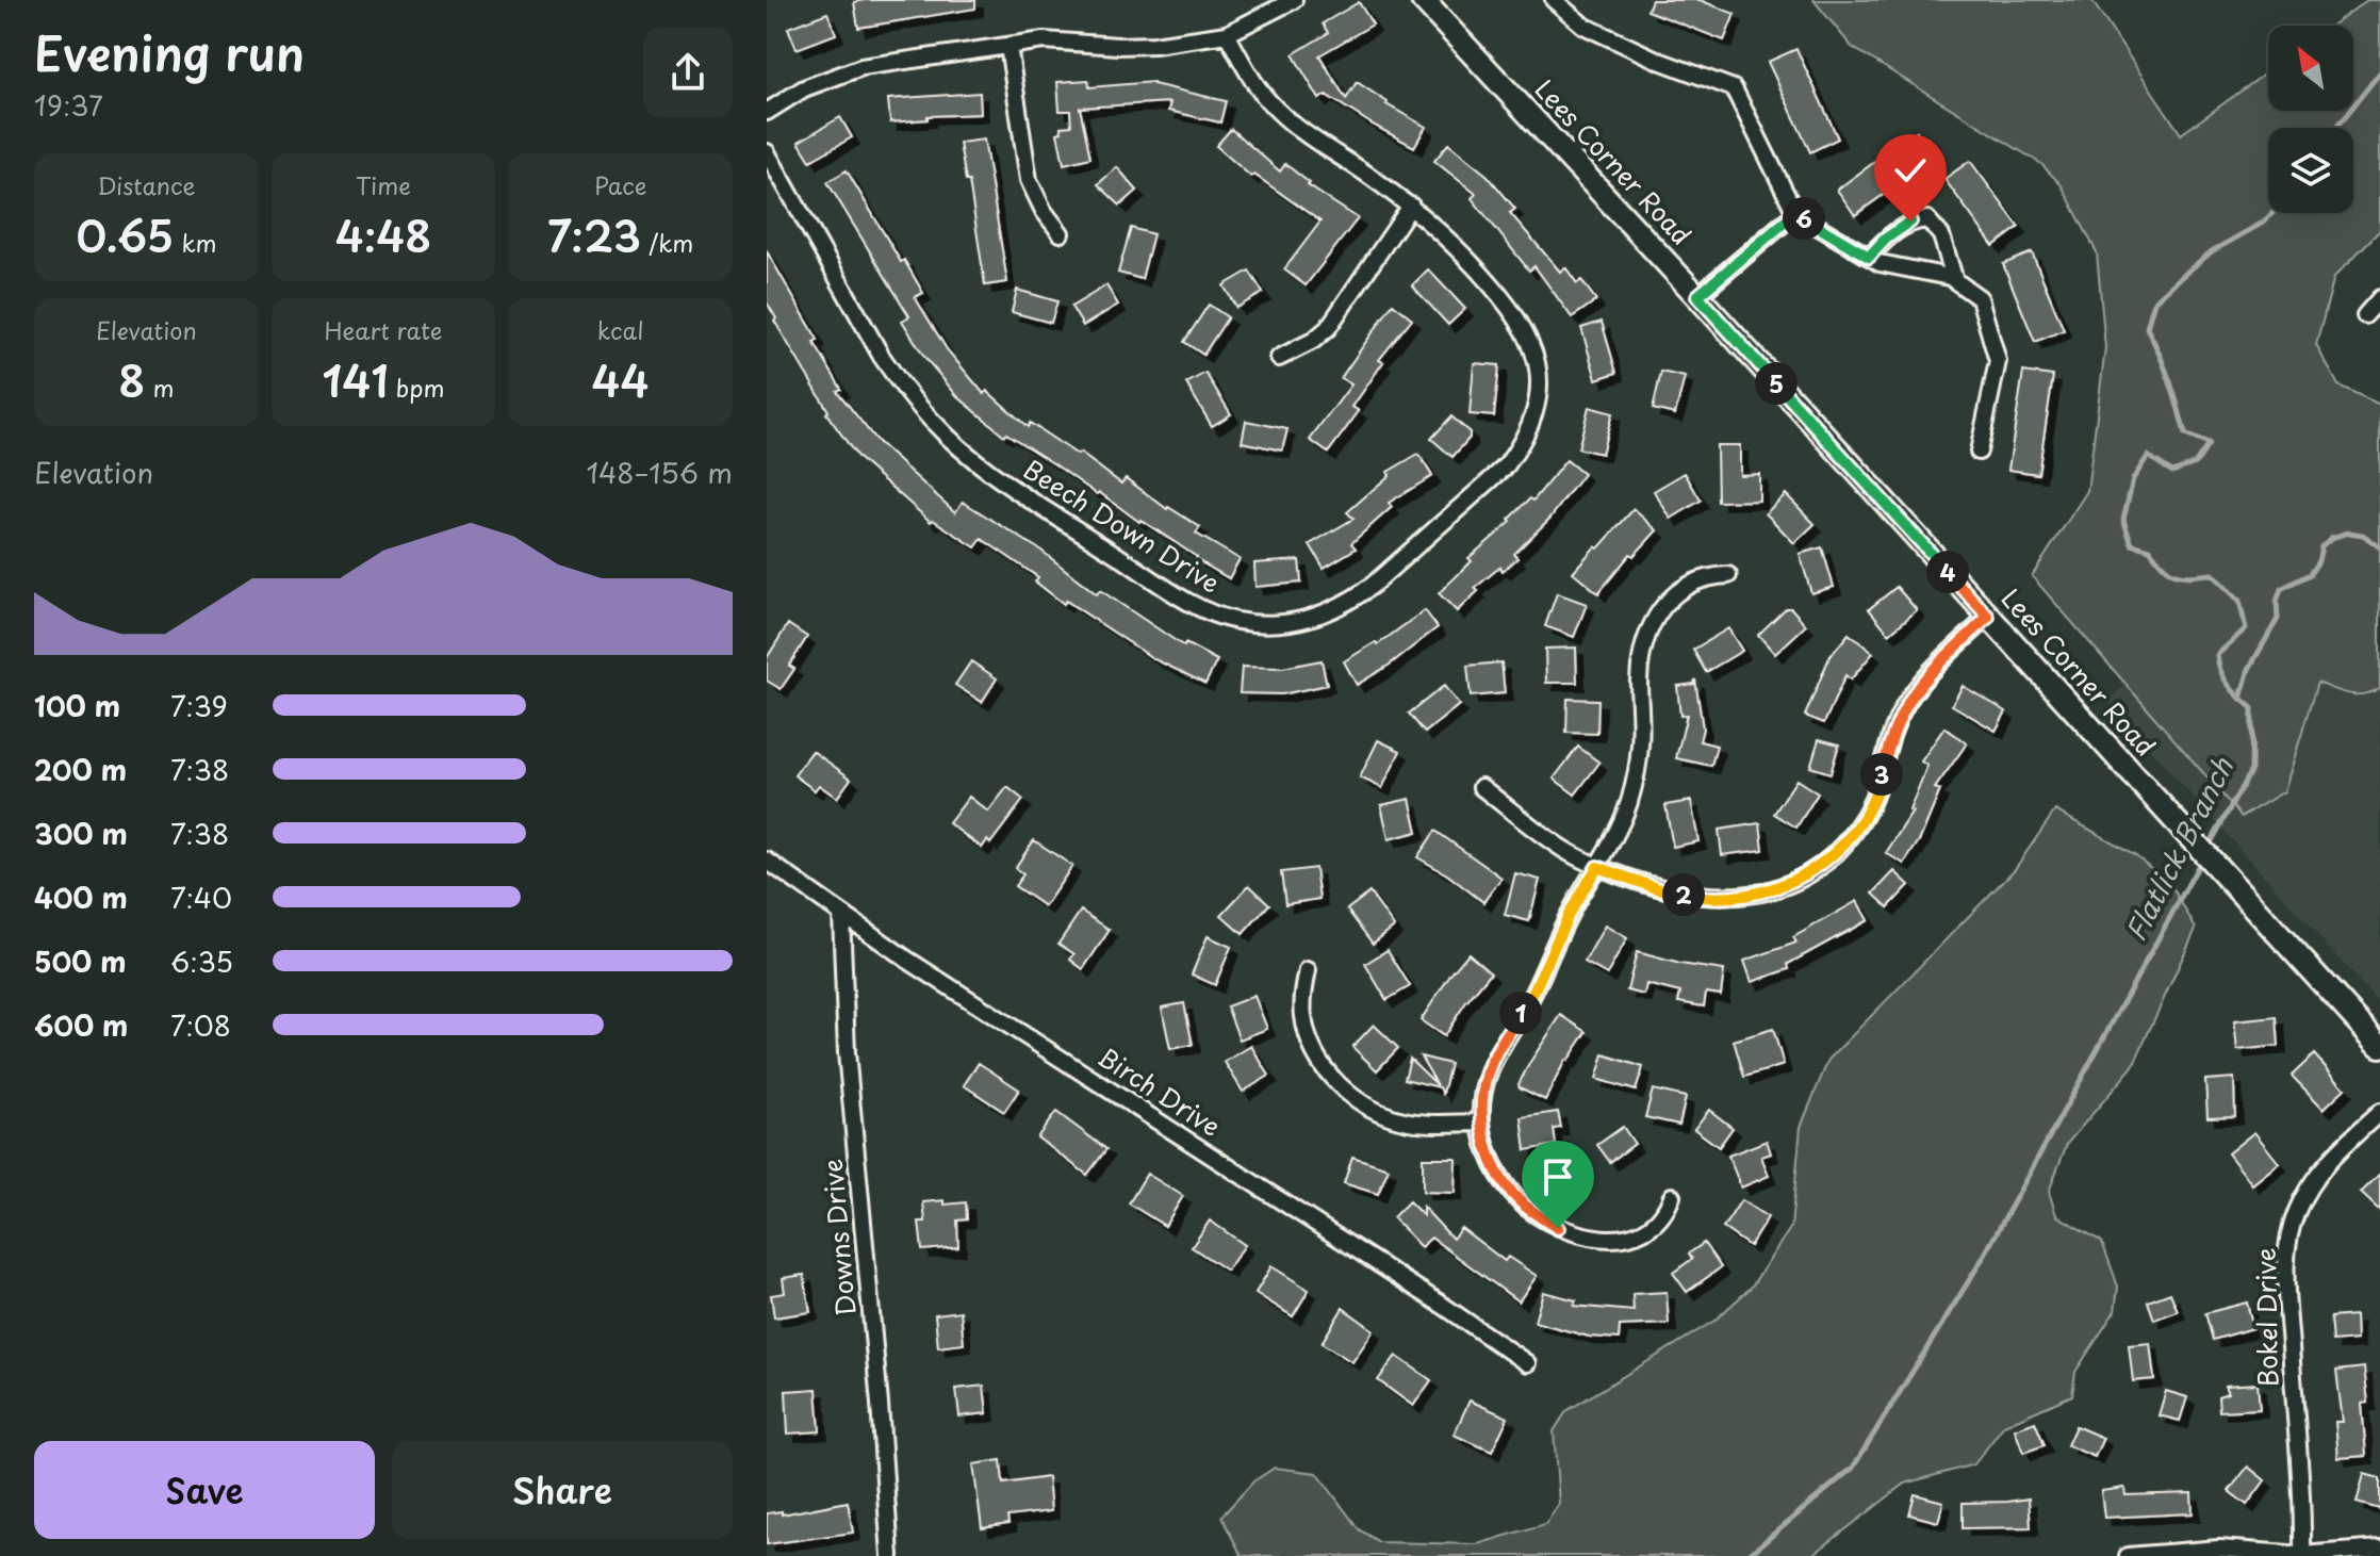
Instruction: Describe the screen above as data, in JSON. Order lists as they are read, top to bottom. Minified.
{"streets":{"street":["Lees Corner Road","Beech Down Drive","Birch Drive","Downs Drive","Bokel Drive"]},"crossings":[["Birch Drive","Downs Drive"]],"water":["Flatlick Branch"],"north":"top left","page":{"heading":["Evening run","19:37"],"stats":[["Distance","0.65 km"],["Time","4:48"],["Pace","7:23 /km"],["Elevation","8 m"],["Heart rate","141 bpm"],["kcal","44"]],"pins":["6","5","4","3","2","1"],"chart":["Elevation","148–156 m"],"list":[{"name":"100 m","note":"7:39"},{"name":"200 m","note":"7:38"},{"name":"300 m","note":"7:38"},{"name":"400 m","note":"7:40"},{"name":"500 m","note":"6:35"},{"name":"600 m","note":"7:08"}],"buttons":["Save","Share"]}}
